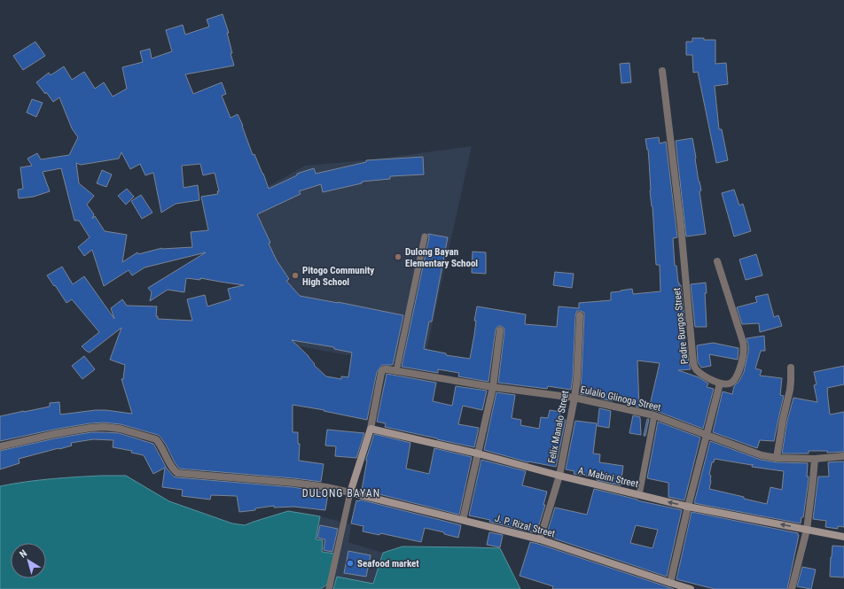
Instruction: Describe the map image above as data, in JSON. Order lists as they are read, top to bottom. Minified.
{"streets":{"street":["Padre Burgos Street","Eulalio Glinoga Street","Felix Manalo Street","A. Mabini Street","J. P. Rizal Street"]},"crossings":[["Eulalio Glinoga Street","Felix Manalo Street"],["Eulalio Glinoga Street","A. Mabini Street"],["Felix Manalo Street","A. Mabini Street"],["Felix Manalo Street","J. P. Rizal Street"]],"one_way":["A. Mabini Street"],"districts":["DULONG BAYAN"],"places":["Dulong Bayan Elementary School","Pitogo Community High School","Seafood market"],"north":"top left"}
